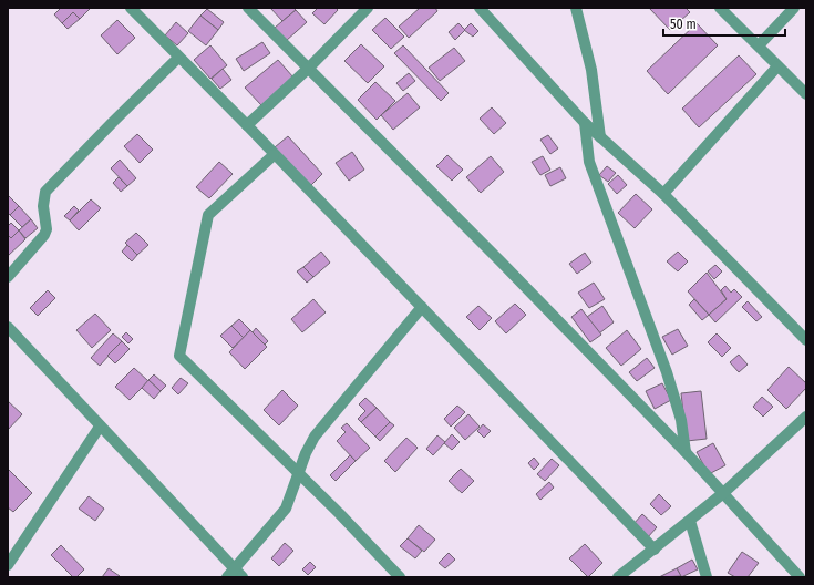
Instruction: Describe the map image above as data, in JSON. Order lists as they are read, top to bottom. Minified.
{"scale_bar":"50 m"}
